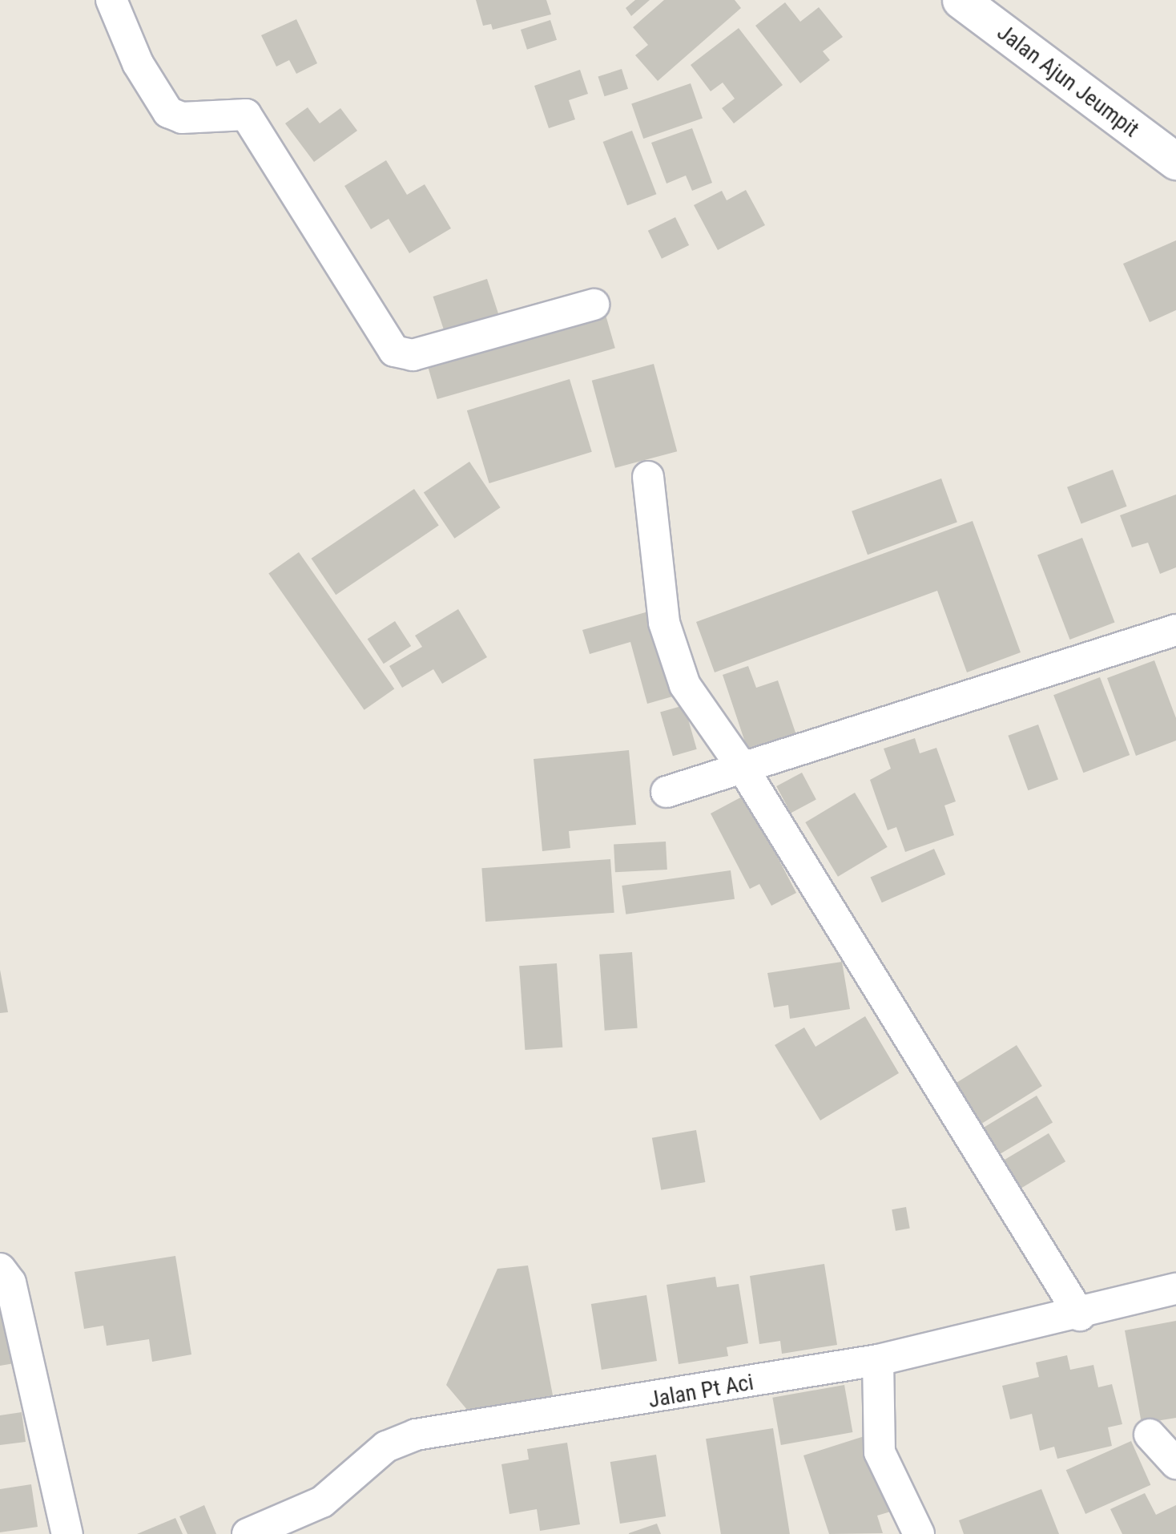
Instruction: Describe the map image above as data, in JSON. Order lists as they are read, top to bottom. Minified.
{"streets":{"street":["Jalan Ajun Jeumpit","Jalan Pt Aci"]}}
